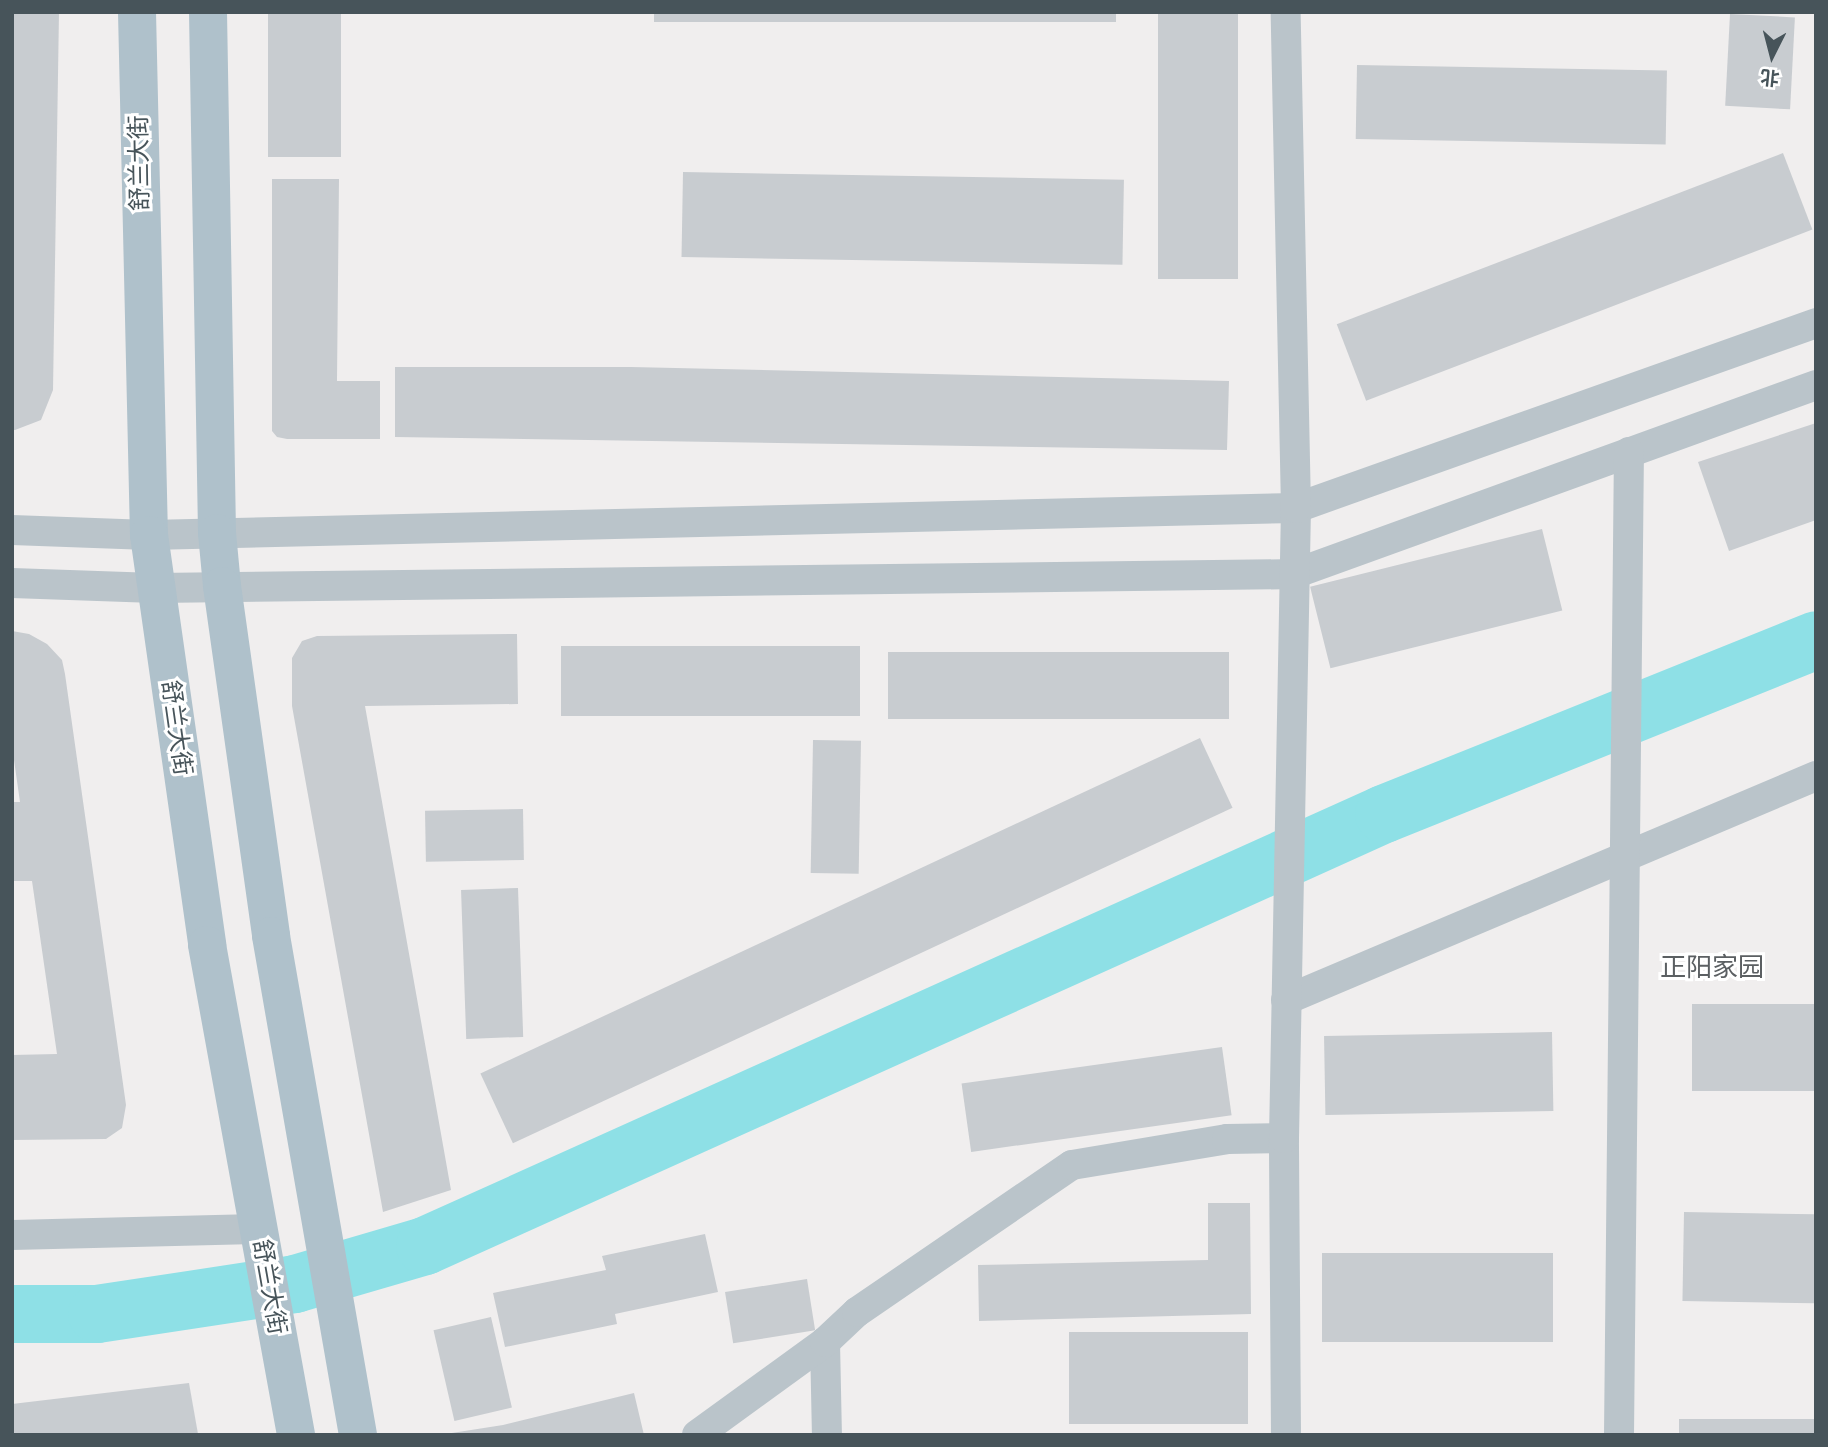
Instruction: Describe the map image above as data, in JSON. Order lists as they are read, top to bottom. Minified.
{"streets":{"main road":["舒兰大街"]},"districts":["正阳家园"],"north":"bottom"}
